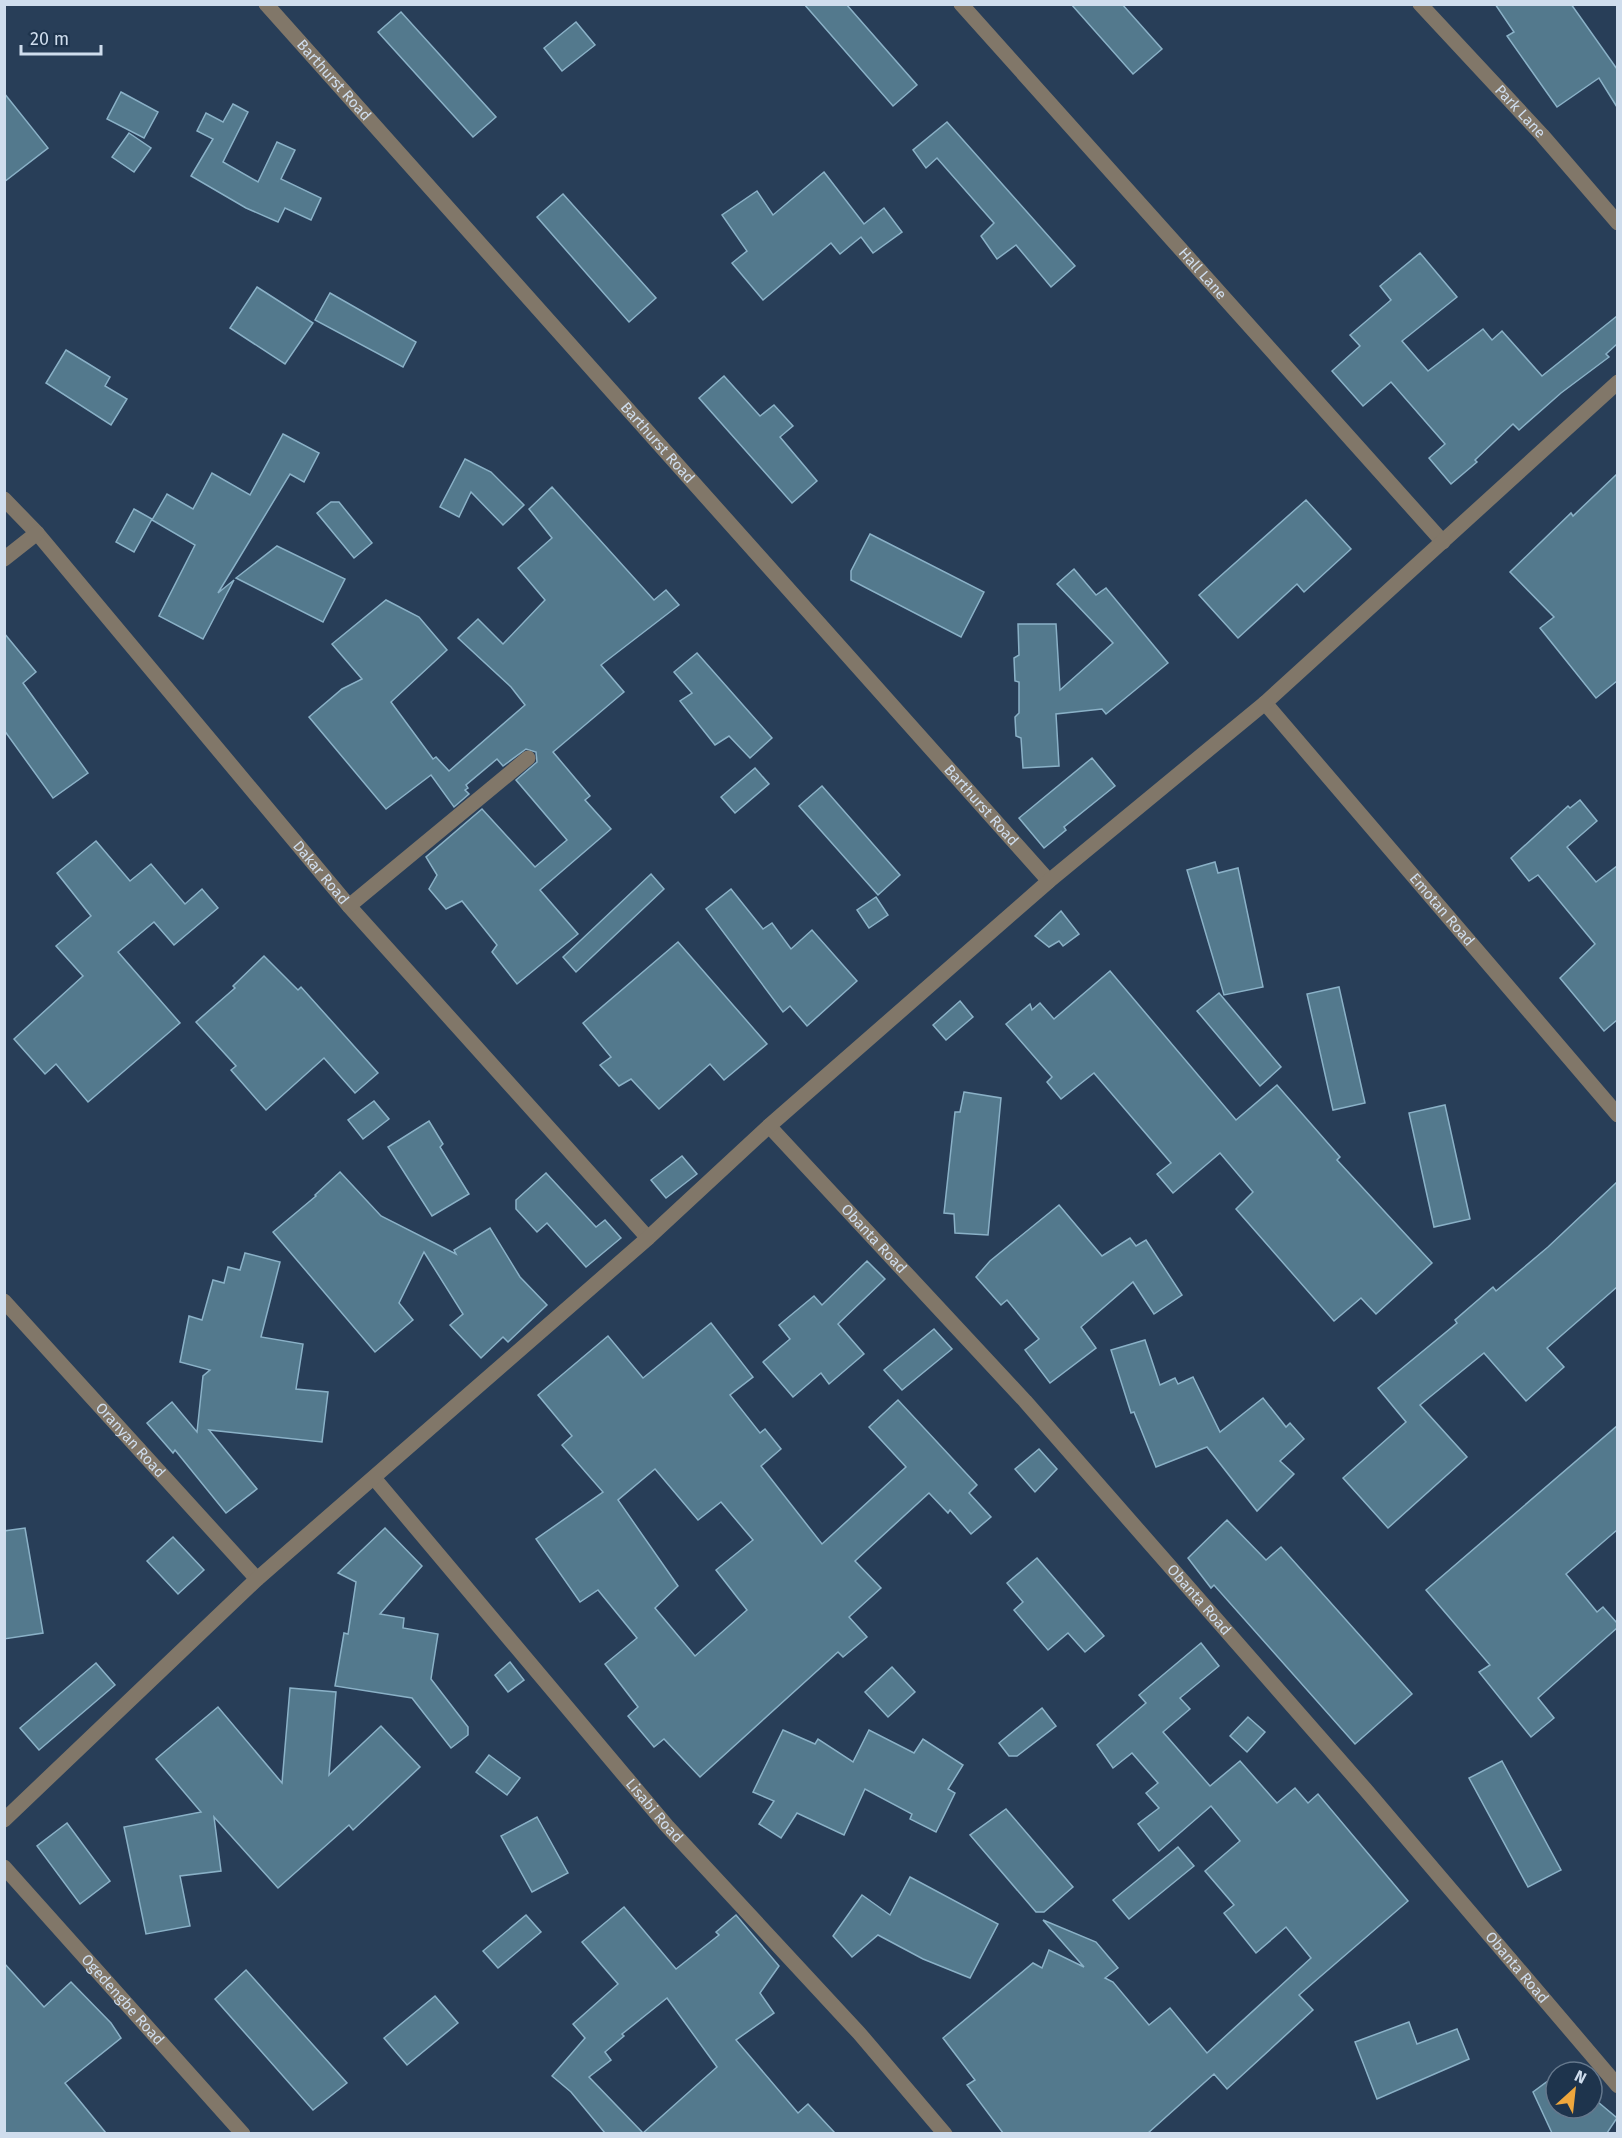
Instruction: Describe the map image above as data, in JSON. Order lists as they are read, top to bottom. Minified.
{"streets":{"street":["Barthurst Road","Park Lane","Hall Lane","Dakar Road","Emotan Road","Obanta Road","Oranyan Road","Lisabi Road","Ogedengbe Road"]},"scale_bar":"20 m","north":"top right"}
